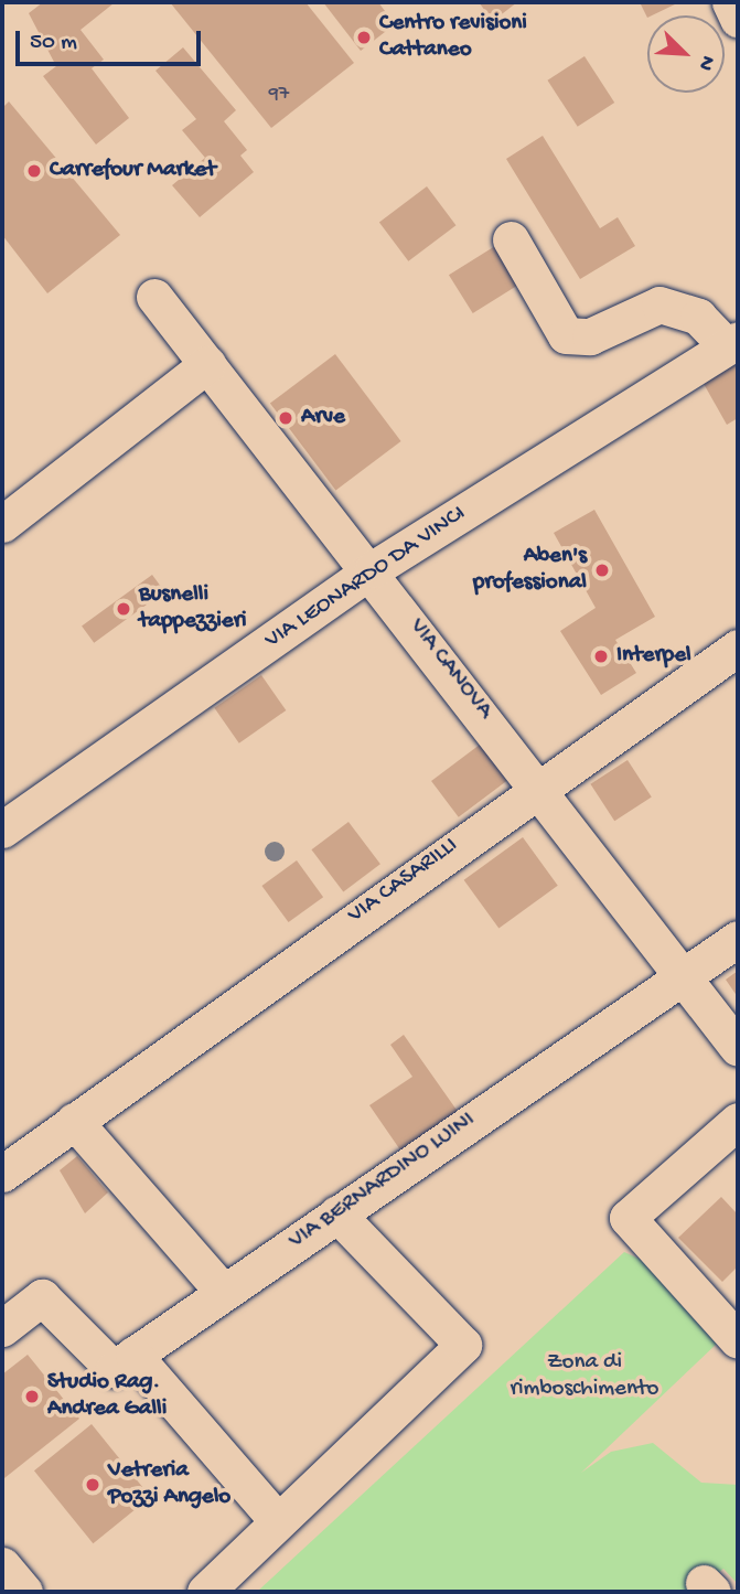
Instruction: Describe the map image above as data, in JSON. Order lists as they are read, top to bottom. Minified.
{"streets":{"street":["VIA LEONARDO DA VINCI","VIA CANOVA","VIA CASARILLI","VIA BERNARDINO LUINI"]},"crossings":[["VIA LEONARDO DA VINCI","VIA CANOVA"],["VIA CANOVA","VIA CASARILLI"],["VIA CANOVA","VIA BERNARDINO LUINI"]],"parks":["Zona di rimboschimento"],"places":["Centro revisioni Cattaneo","Carrefour Market","Arve","Aben's professional","Busnelli tappezzieri","Interpel","Studio Rag. Andrea Galli","Vetreria Pozzi Angelo"],"house_numbers":["97"],"scale_bar":"50 m","north":"bottom right"}
